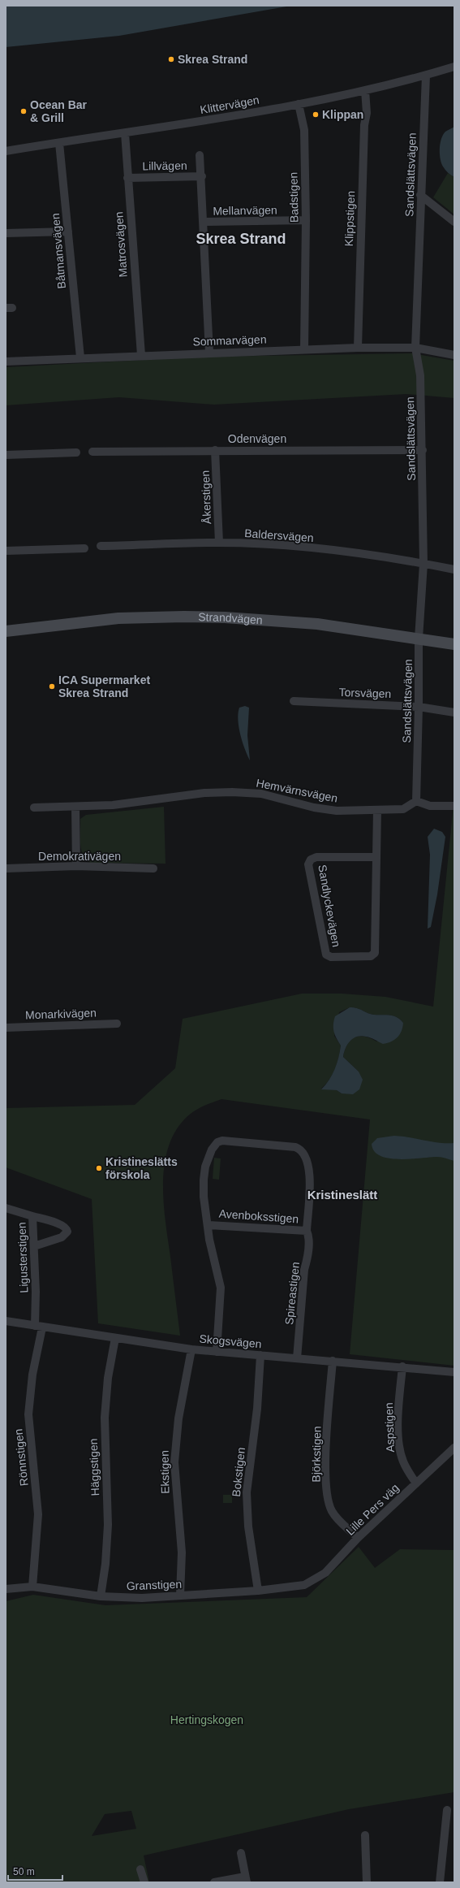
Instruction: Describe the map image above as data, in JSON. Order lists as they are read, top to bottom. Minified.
{"streets":{"street":["Klittervägen","Lillvägen","Sandslättsvägen","Badstigen","Mellanvägen","Klippstigen","Matrosvägen","Båtmansvägen","Sommarvägen","Odenvägen","Åkerstigen","Baldersvägen","Strandvägen","Torsvägen","Hemvärnsvägen","Demokrativägen","Sandlyckevägen","Monarkivägen","Avenboksstigen","Ligusterstigen","Spireastigen","Skogsvägen","Aspstigen","Björkstigen","Rönnstigen","Häggstigen","Ekstigen","Bokstigen","Lille Pers väg","Granstigen"]},"crossings":[["Klittervägen","Sandslättsvägen"],["Klittervägen","Badstigen"],["Klittervägen","Klippstigen"],["Klittervägen","Matrosvägen"],["Klittervägen","Båtmansvägen"],["Lillvägen","Matrosvägen"],["Sandslättsvägen","Sommarvägen"],["Sandslättsvägen","Odenvägen"],["Sandslättsvägen","Baldersvägen"],["Sandslättsvägen","Strandvägen"],["Sandslättsvägen","Torsvägen"],["Sandslättsvägen","Hemvärnsvägen"],["Badstigen","Mellanvägen"],["Badstigen","Sommarvägen"],["Klippstigen","Sommarvägen"],["Matrosvägen","Sommarvägen"],["Båtmansvägen","Sommarvägen"],["Odenvägen","Åkerstigen"],["Åkerstigen","Baldersvägen"],["Hemvärnsvägen","Sandlyckevägen"],["Avenboksstigen","Spireastigen"],["Ligusterstigen","Skogsvägen"],["Ligusterstigen","Rönnstigen"],["Spireastigen","Skogsvägen"],["Skogsvägen","Aspstigen"],["Skogsvägen","Björkstigen"],["Skogsvägen","Rönnstigen"],["Skogsvägen","Häggstigen"],["Skogsvägen","Ekstigen"],["Skogsvägen","Bokstigen"],["Aspstigen","Lille Pers väg"],["Björkstigen","Lille Pers väg"],["Rönnstigen","Granstigen"],["Häggstigen","Granstigen"],["Ekstigen","Granstigen"],["Bokstigen","Granstigen"],["Lille Pers väg","Granstigen"]],"districts":["Skrea Strand","Kristineslätt"],"parks":["Hertingskogen"],"places":["Skrea Strand","Ocean Bar & Grill","Klippan","ICA Supermarket Skrea Strand","Kristineslätts förskola"],"scale_bar":"50 m"}
